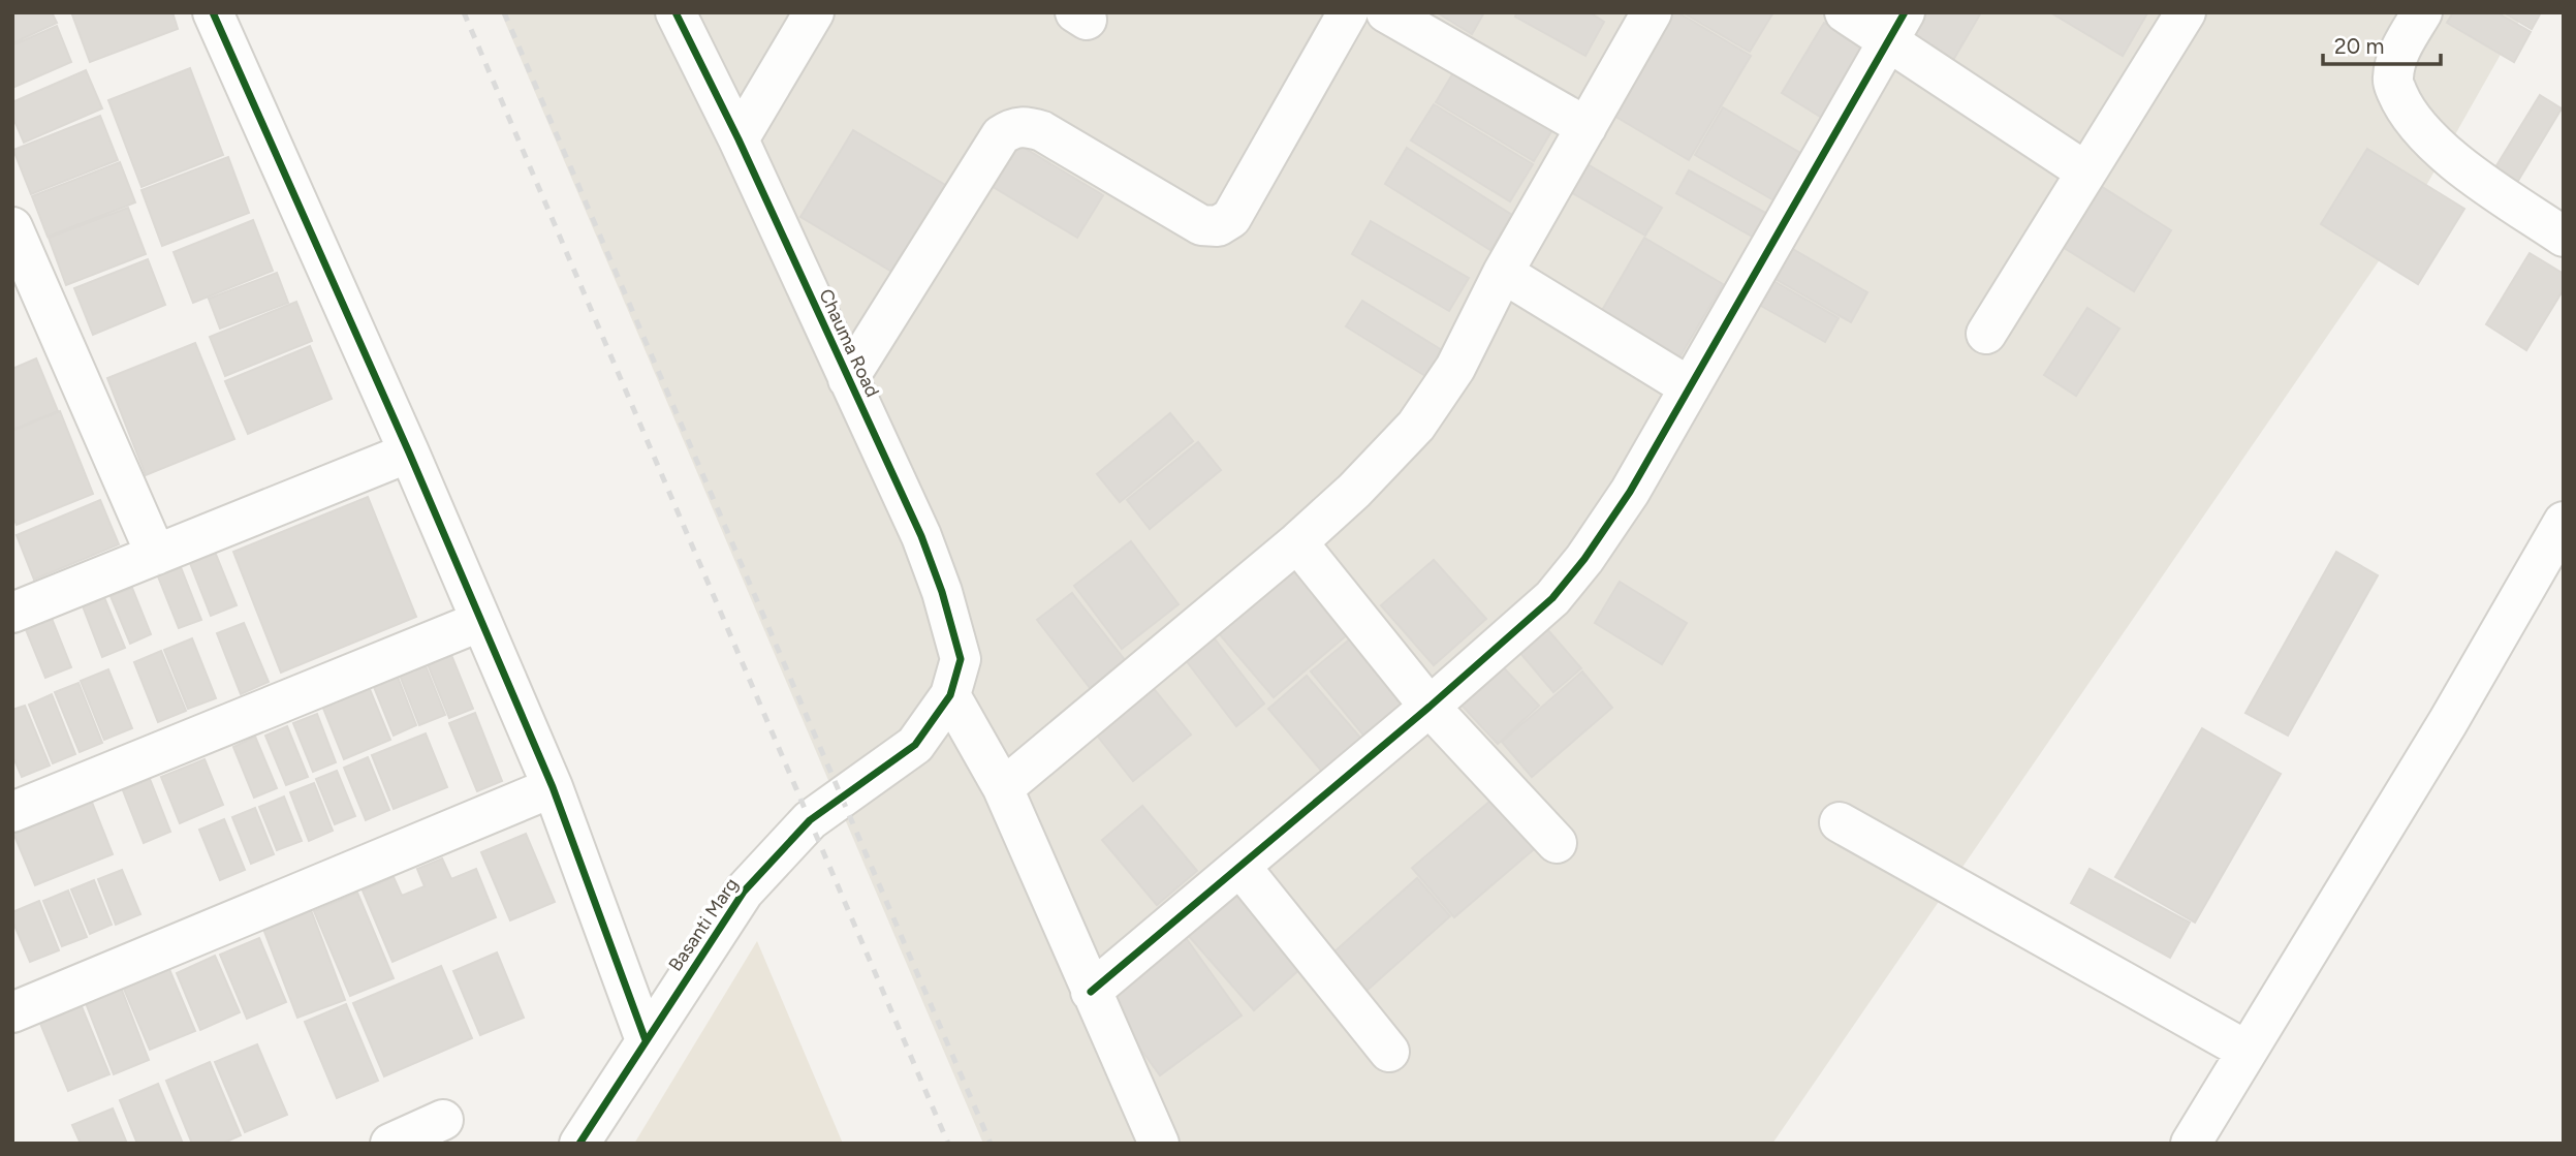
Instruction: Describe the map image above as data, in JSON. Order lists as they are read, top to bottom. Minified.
{"streets":{"street":["Chauma Road","Basanti Marg"]},"crossings":[["Chauma Road","Basanti Marg"]],"scale_bar":"20 m"}
